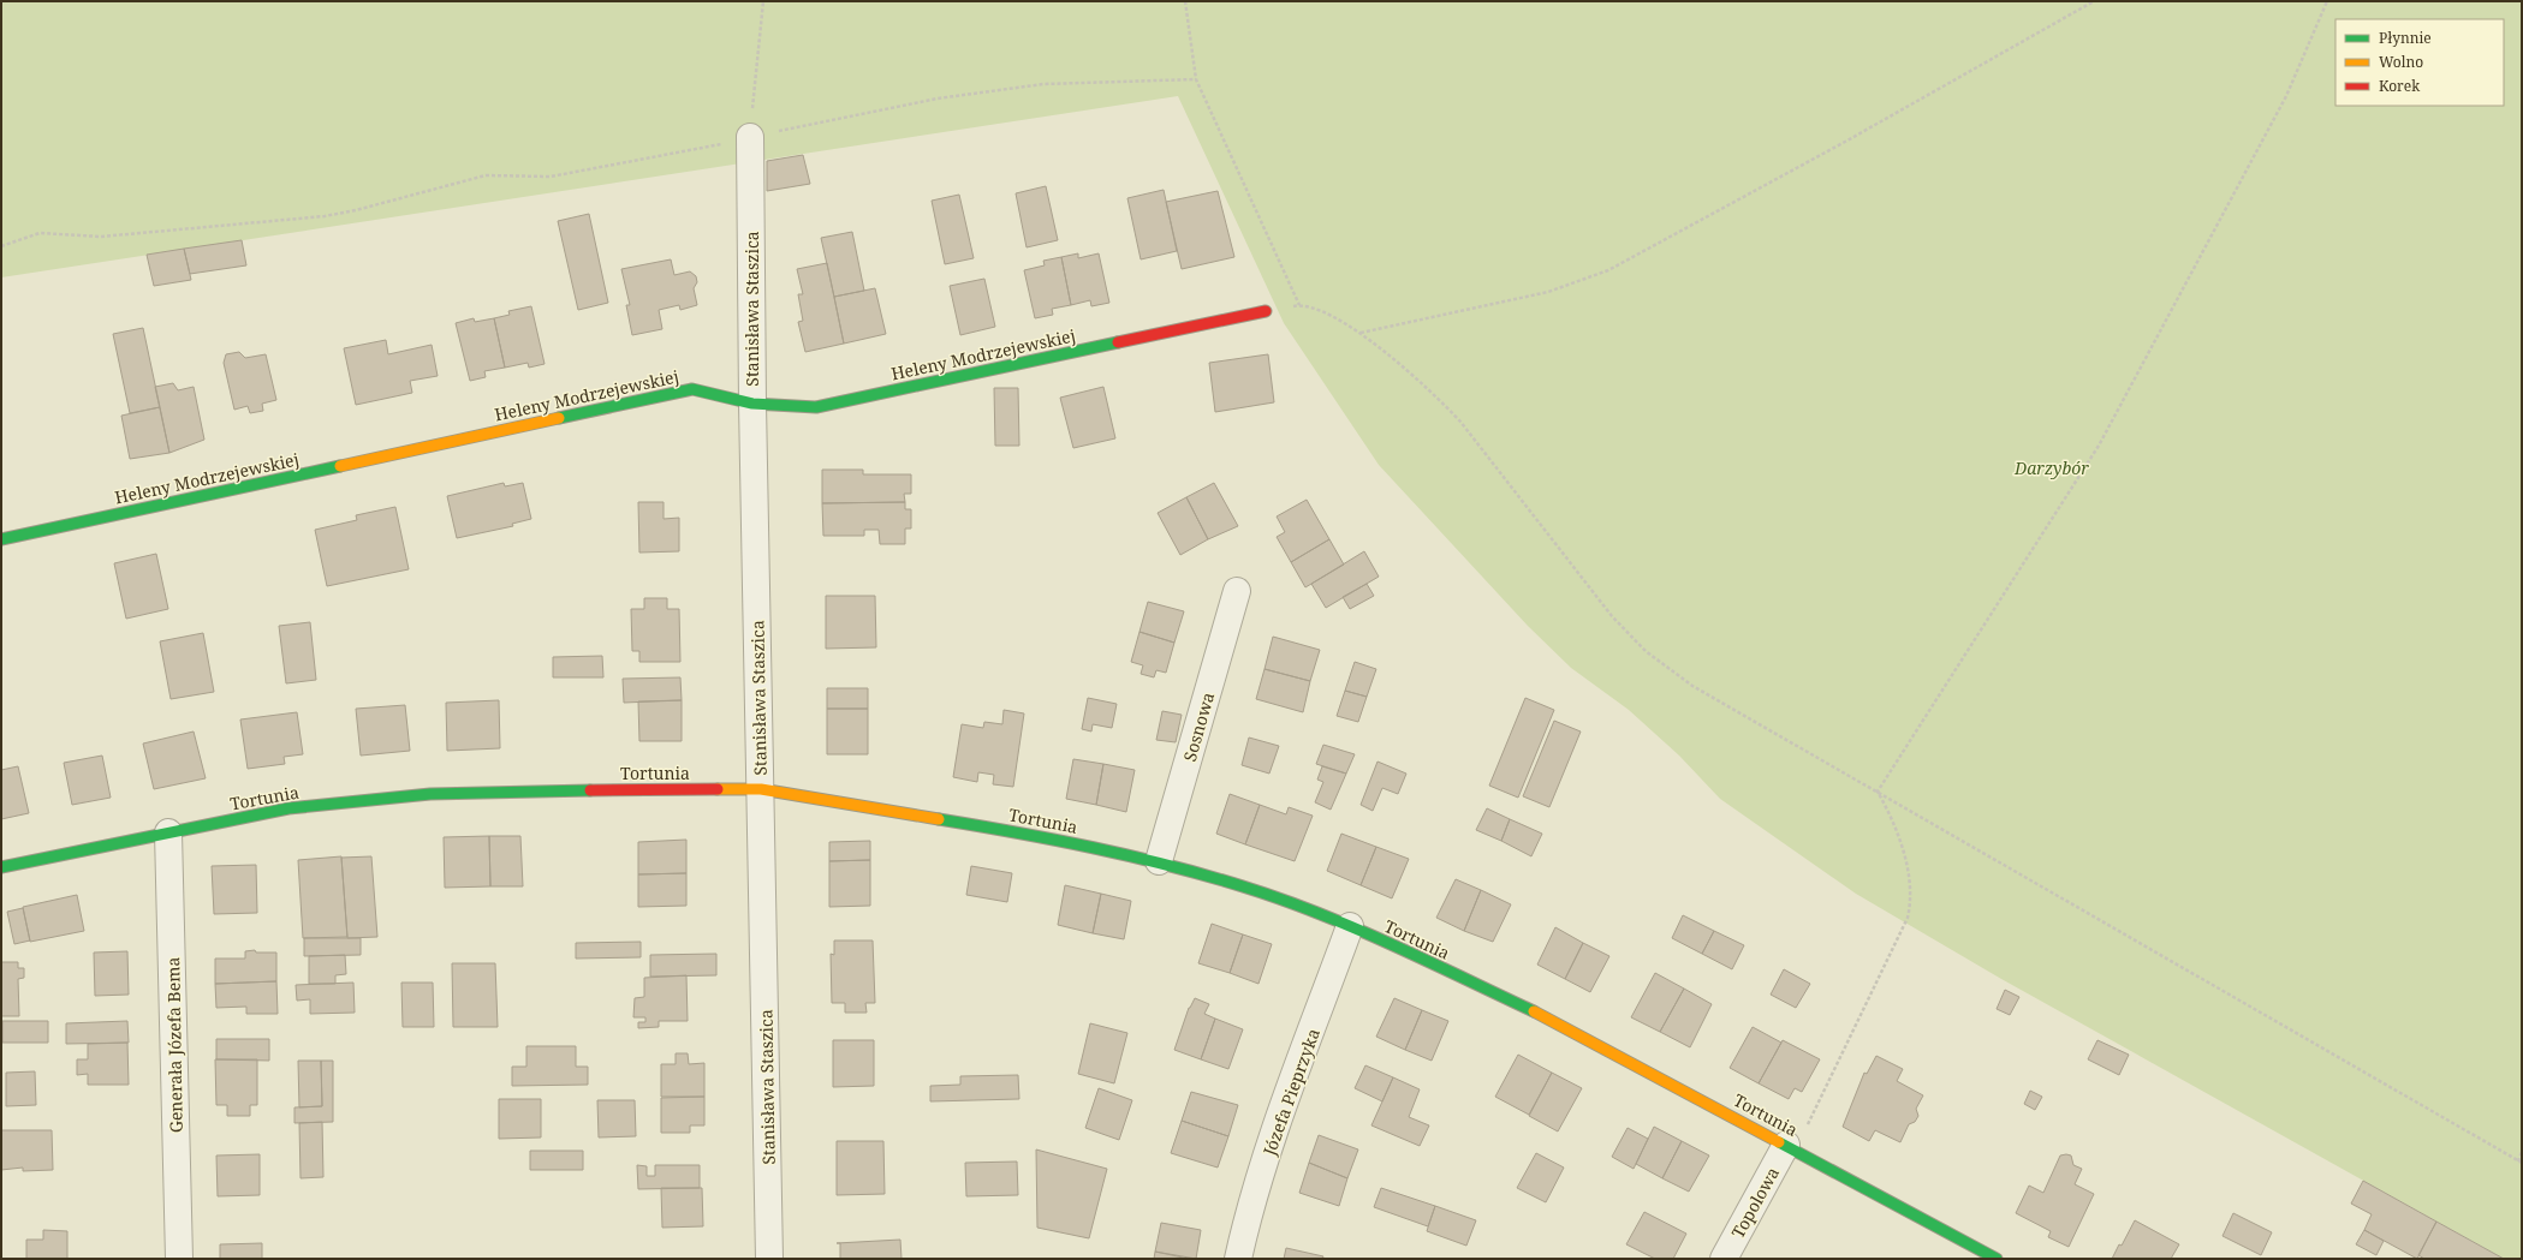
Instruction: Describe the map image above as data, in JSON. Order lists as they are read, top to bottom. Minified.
{"streets":{"street":["Stanisława Staszica","Heleny Modrzejewskiej","Sosnowa","Tortunia","Generała Józefa Bema","Józefa Pieprzyka","Topolowa"]},"crossings":[["Stanisława Staszica","Heleny Modrzejewskiej"],["Stanisława Staszica","Tortunia"],["Sosnowa","Tortunia"],["Tortunia","Generała Józefa Bema"],["Tortunia","Józefa Pieprzyka"],["Tortunia","Topolowa"]],"parks":["Darzybór"],"legend":["Płynnie","Wolno","Korek"]}
